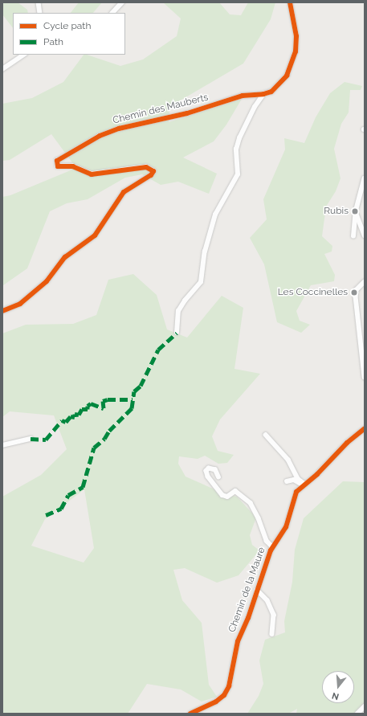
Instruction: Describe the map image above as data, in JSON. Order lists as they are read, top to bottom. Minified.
{"streets":{"street":["Chemin des Mauberts","Chemin de la Maure"]},"places":["Rubis","Les Coccinelles"],"legend":["Cycle path","Path"],"north":"bottom"}
